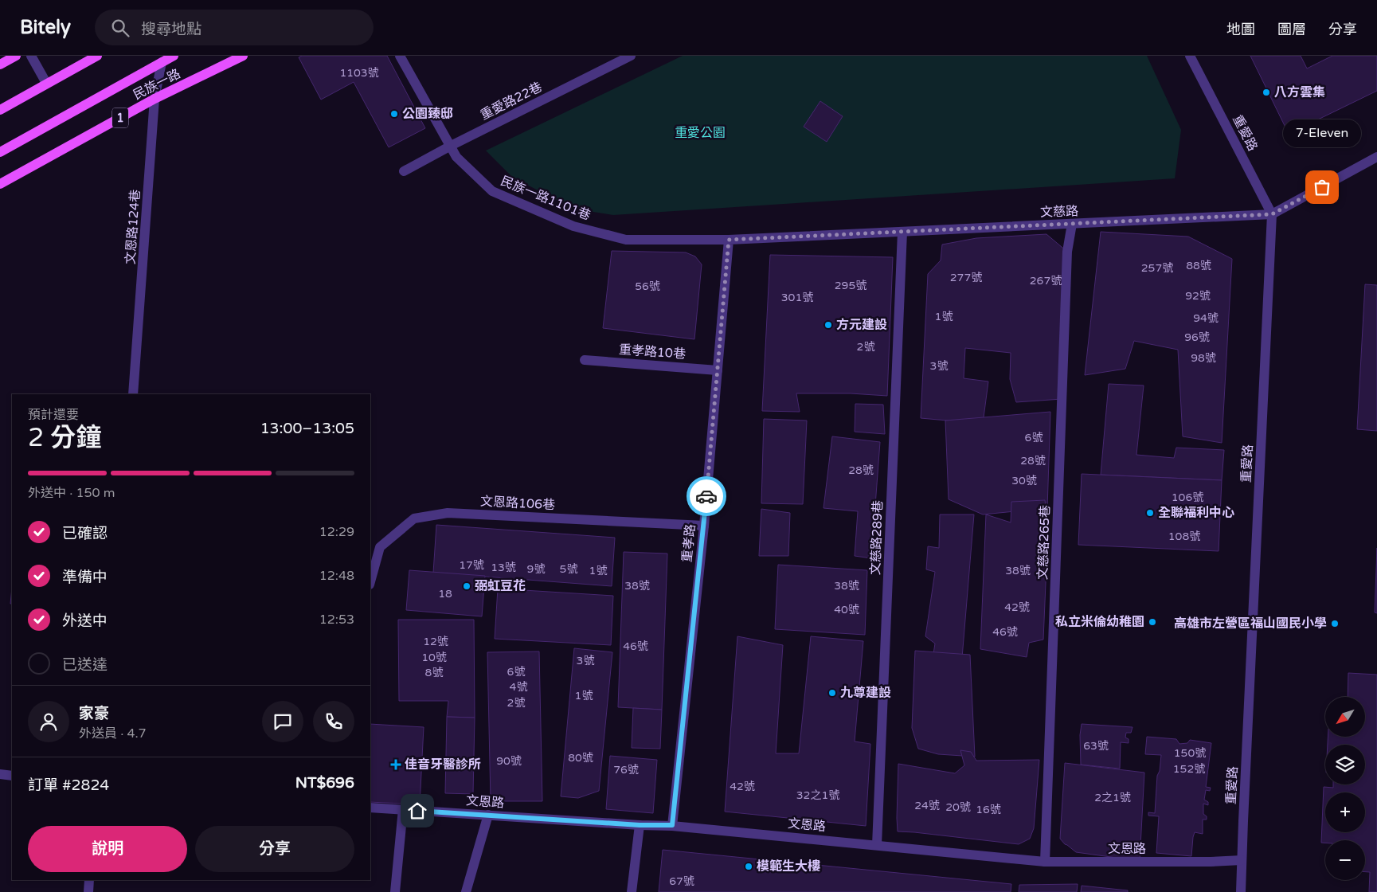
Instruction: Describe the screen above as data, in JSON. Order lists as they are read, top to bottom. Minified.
{"streets":{"main road":["民族一路","1"],"street":["重愛路22巷","重愛路","民族一路1101巷","文慈路","文恩路124巷","重孝路10巷","文恩路106巷","文慈路289巷","文慈路265巷","重孝路","文恩路"]},"crossings":[["民族一路","文恩路124巷"],["重愛路22巷","民族一路1101巷"],["重愛路","文慈路"],["重愛路","文恩路"],["民族一路1101巷","文慈路"],["民族一路1101巷","重孝路"],["文慈路","文慈路289巷"],["文慈路","文慈路265巷"],["文慈路","重孝路"],["重孝路10巷","重孝路"],["文恩路106巷","重孝路"],["文慈路289巷","文恩路"],["文慈路265巷","文恩路"],["重孝路","文恩路"]],"parks":["重愛公園"],"places":{"other":["八方雲集","公園臻邸","7-Eleven","方元建設","全聯福利中心","弼虹豆花","私立米倫幼稚園","高雄市左營區福山國民小學","九尊建設","模範生大樓"],"health":["佳音牙醫診所"]},"house_numbers":["1103號","88號","257號","277號","267號","295號","56號","92號","301號","1號","94號","96號","2號","98號","3號","6號","28號","28號","30號","106號","108號","17號","13號","9號","5號","1號","38號","38號","38號","18","42號","40號","46號","12號","46號","10號","3號","6號","8號","4號","1號","2號","63號","150號","80號","90號","152號","76號","42號","32之1號","2之1號","24號","20號","16號","67號"],"north":"bottom left","page":{"header":"Bitely","search":"搜尋地點","nav":["地圖","圖層","分享"],"bubble":"7-Eleven","heading":["2 分鐘","預計還要","13:00–13:05"],"panel":["家豪","外送員 · 4.7","訂單 #2824","NT$696"],"bar":"外送中 · 150 m","list":[["已確認","12:29"],["準備中","12:48"],["外送中","12:53"],"已送達"],"map_buttons":["+","−"],"buttons":["說明","分享"]}}
